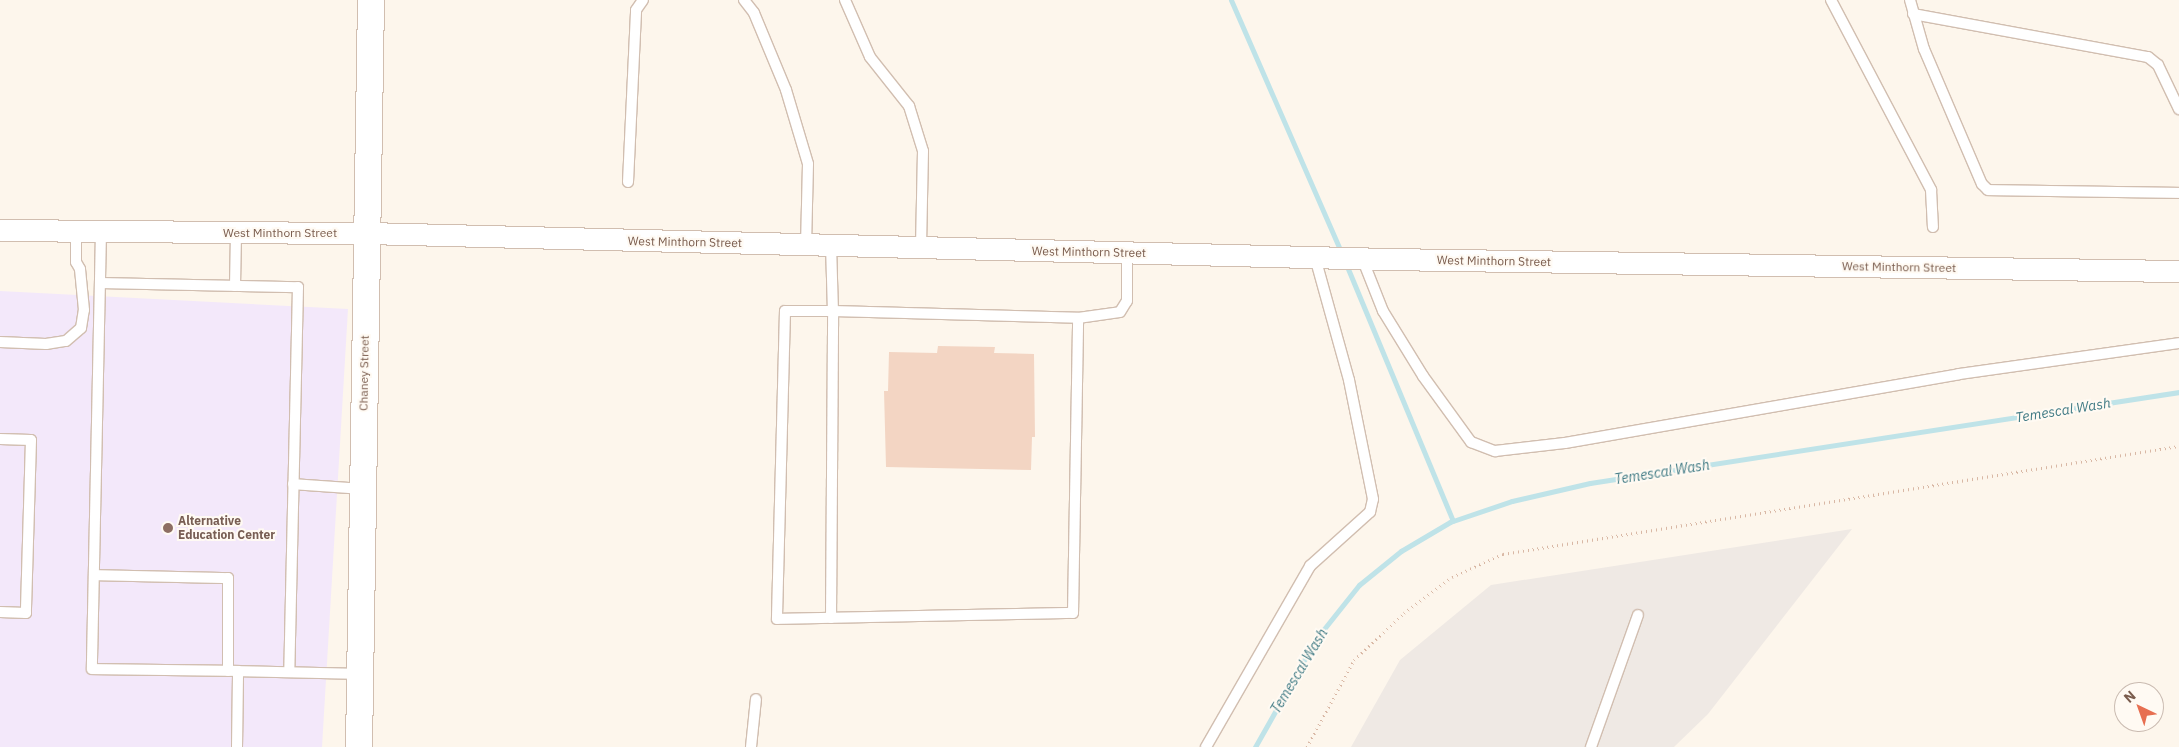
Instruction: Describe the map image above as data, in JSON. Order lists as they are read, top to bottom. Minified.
{"streets":{"street":["West Minthorn Street","Chaney Street"]},"crossings":[["West Minthorn Street","Chaney Street"]],"water":["Temescal Wash"],"places":["Alternative Education Center"],"north":"top left"}
